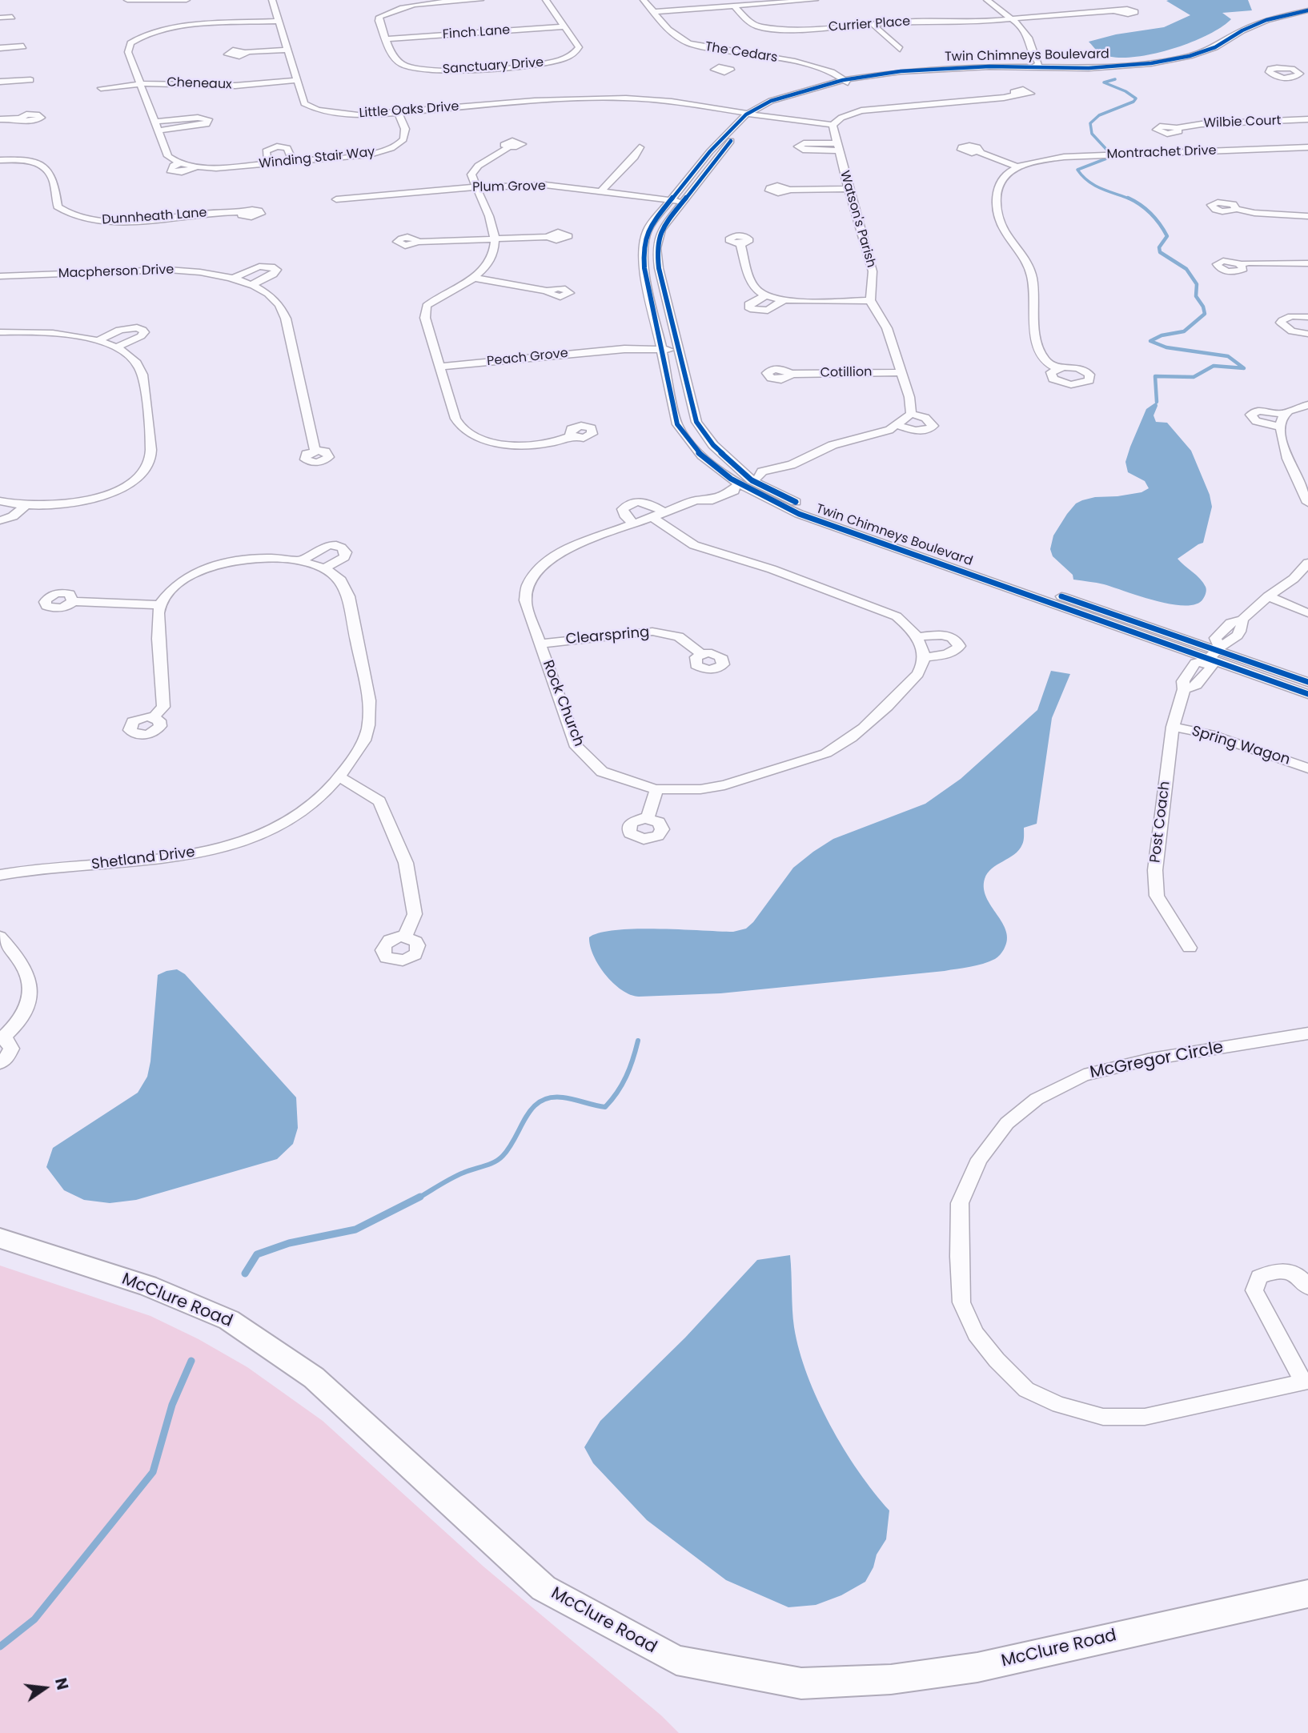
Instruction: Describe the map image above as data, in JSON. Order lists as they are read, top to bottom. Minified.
{"streets":{"street":["Currier Place","Finch Lane","The Cedars","Twin Chimneys Boulevard","Sanctuary Drive","Cheneaux","Little Oaks Drive","Wilbie Court","Montrachet Drive","Winding Stair Way","Plum Grove","Dunnheath Lane","Watson's Parish","Macpherson Drive","Peach Grove","Cotillion","Clearspring","Rock Church","Spring Wagon","Post Coach","Shetland Drive","McGregor Circle","McClure Road"]},"crossings":[["Finch Lane","Sanctuary Drive"],["The Cedars","Twin Chimneys Boulevard"],["Twin Chimneys Boulevard","Little Oaks Drive"],["Twin Chimneys Boulevard","Plum Grove"],["Twin Chimneys Boulevard","Peach Grove"],["Twin Chimneys Boulevard","Rock Church"],["Twin Chimneys Boulevard","Post Coach"],["Cheneaux","Little Oaks Drive"],["Cheneaux","Winding Stair Way"],["Little Oaks Drive","Winding Stair Way"],["Little Oaks Drive","Watson's Parish"],["Clearspring","Rock Church"],["Spring Wagon","Post Coach"]],"north":"right"}
